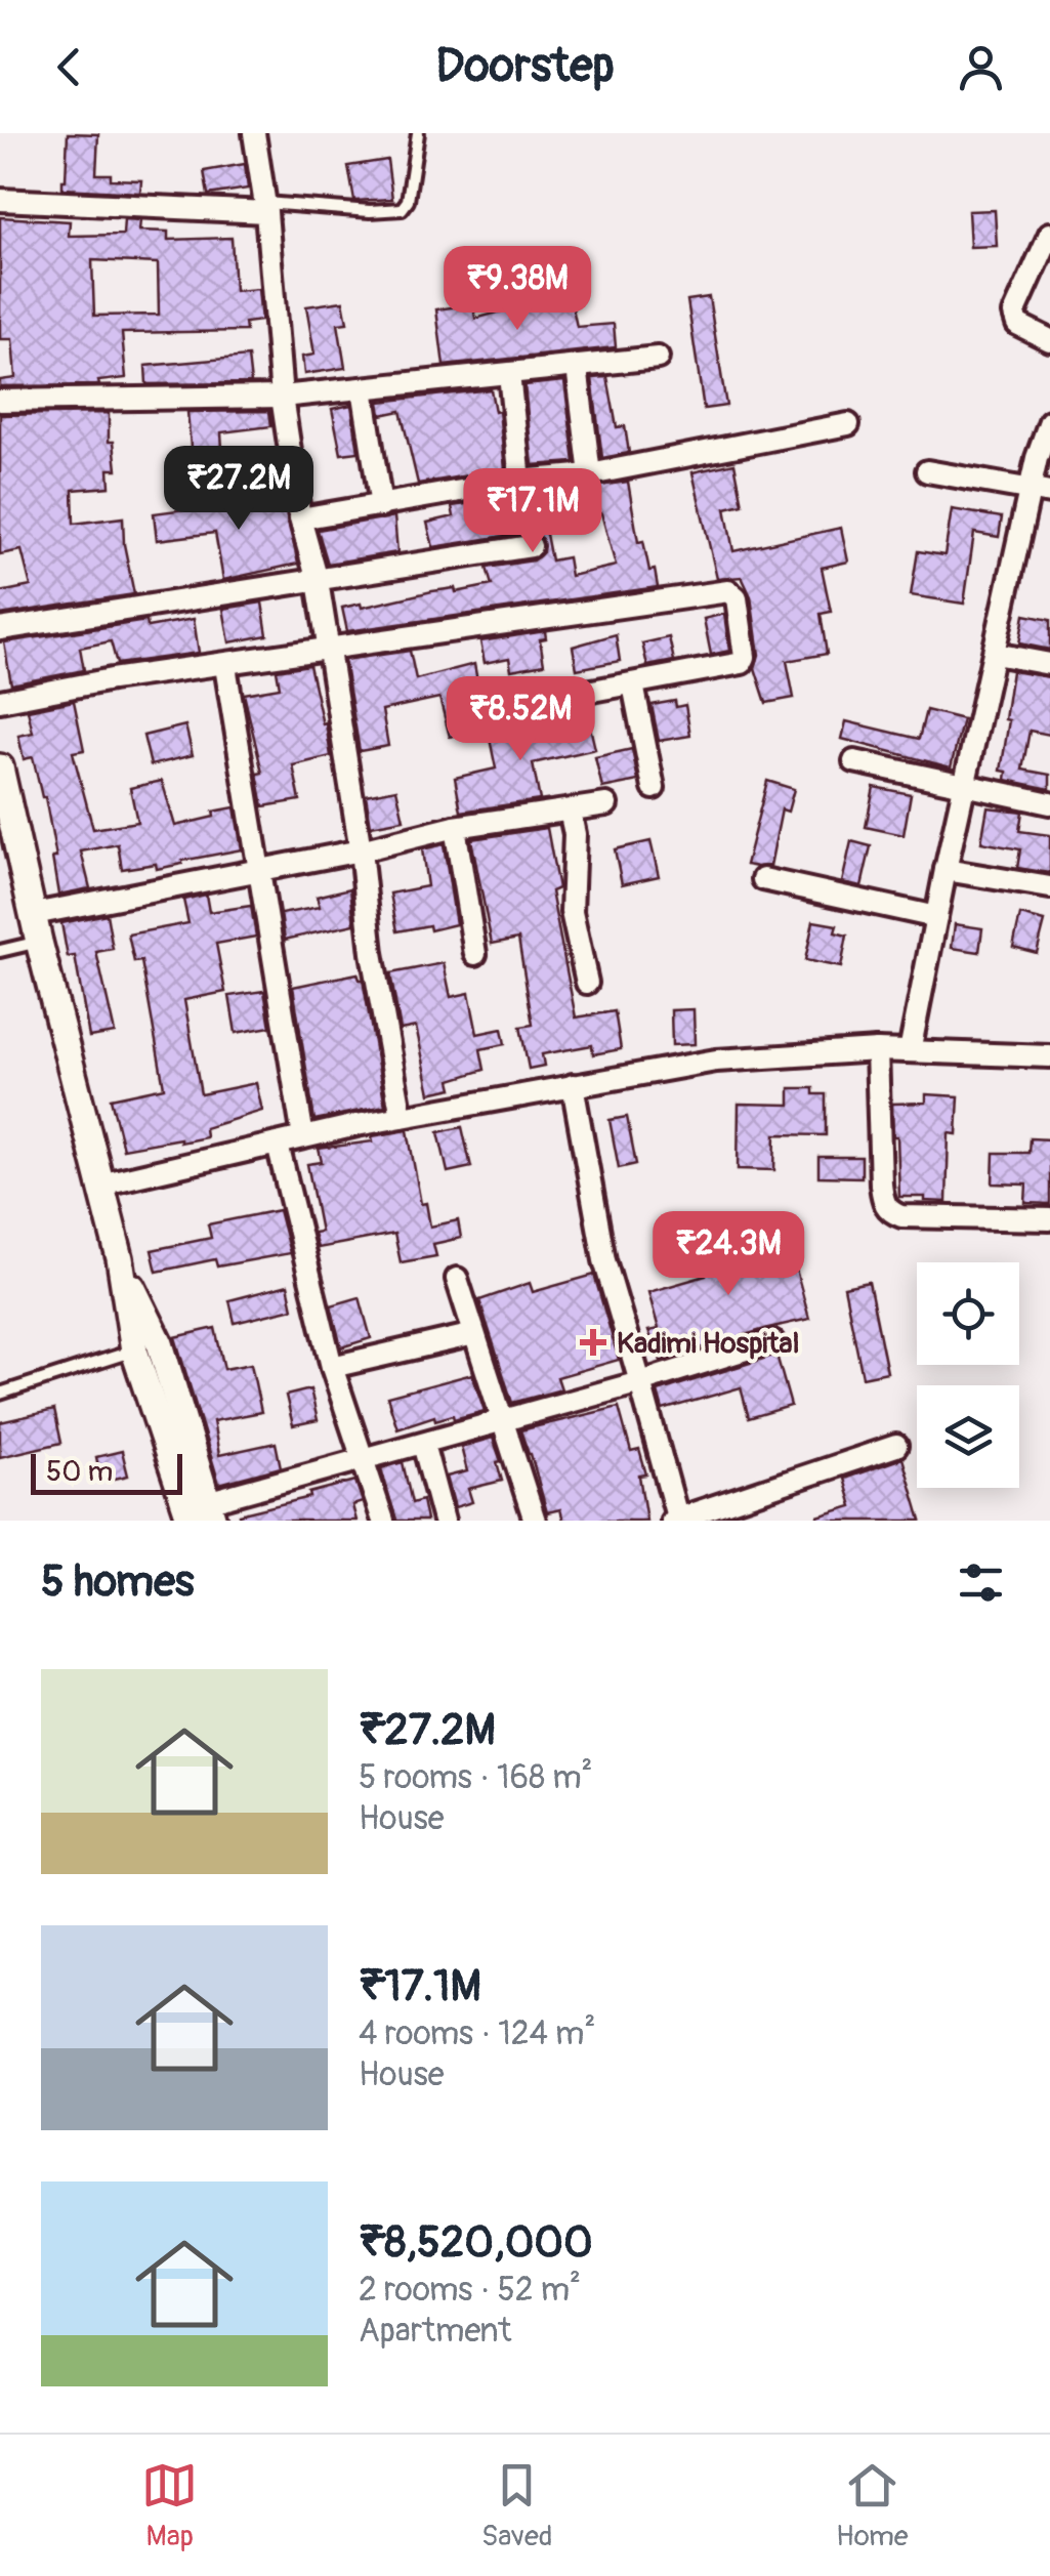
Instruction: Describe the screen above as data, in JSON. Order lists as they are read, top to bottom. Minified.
{"places":{"health":["Kadimi Hospital"]},"scale_bar":"50 m","page":{"header":"Doorstep","price":["₹9.38M","₹27.2M","₹17.1M","₹8.52M","₹24.3M"],"scale":"50 m","heading":"5 homes","list":[{"name":"₹27.2M","note":"5 rooms · 168 m² · House"},{"name":"₹17.1M","note":"4 rooms · 124 m² · House"},{"name":"₹8,520,000","note":"2 rooms · 52 m² · Apartment"}],"tabs":["Map","Saved","Home"]}}
